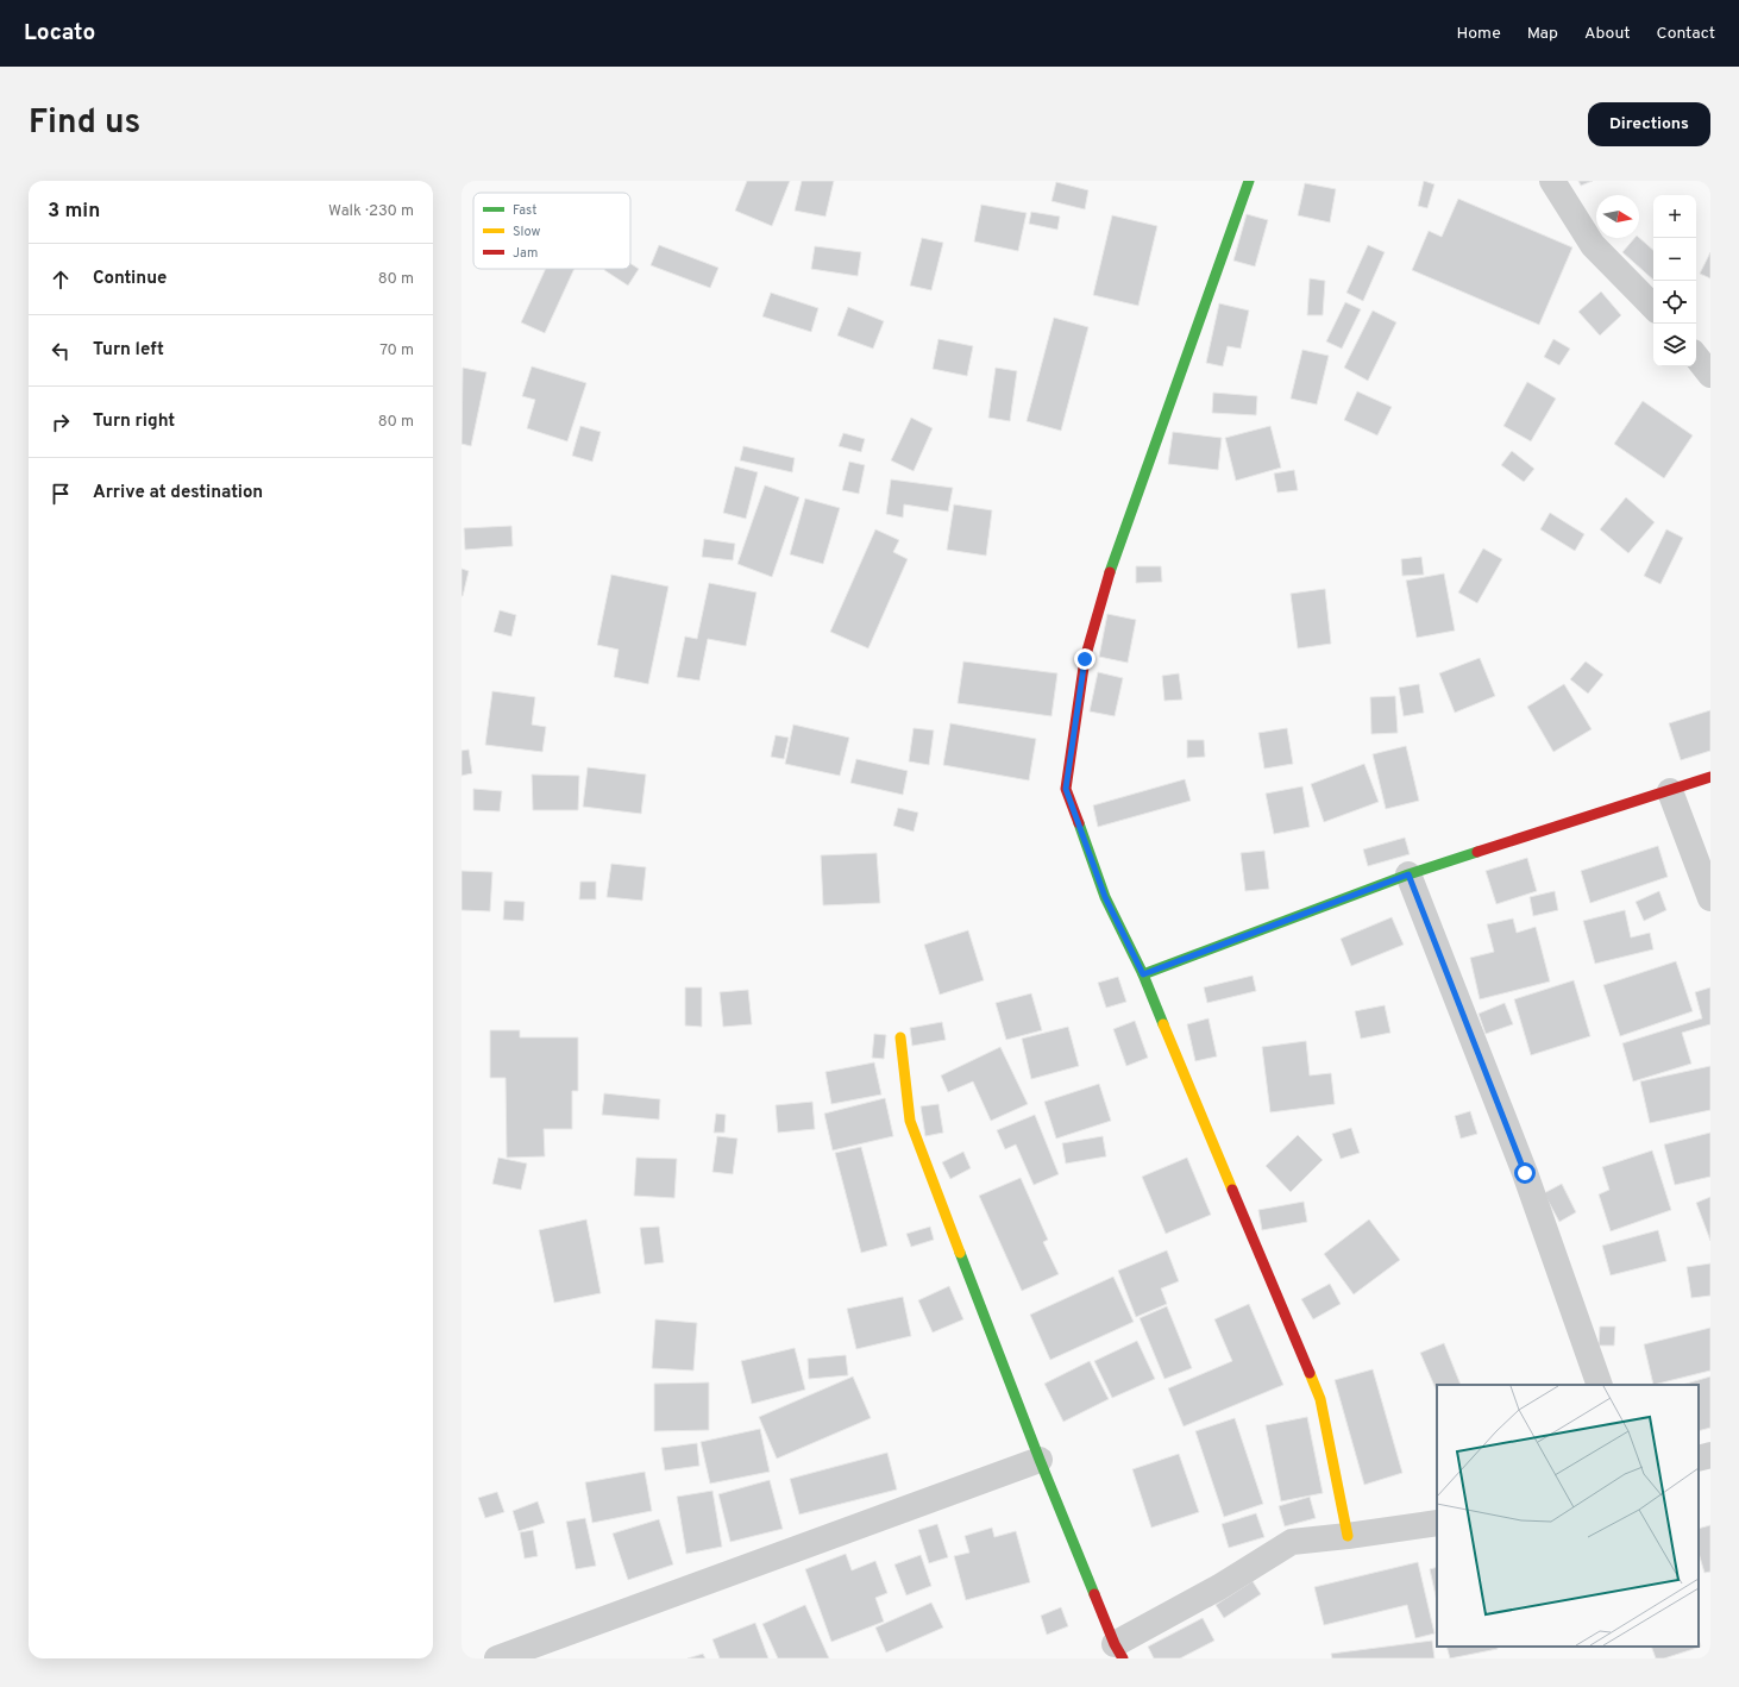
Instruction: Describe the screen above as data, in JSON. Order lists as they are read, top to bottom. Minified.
{"legend":["Fast","Slow","Jam"],"north":"right","page":{"header":"Locato","nav":["Home","Map","About","Contact"],"title":"Find us","buttons":"Directions","heading":["3 min","Walk · 230 m"],"map_buttons":["+","−"],"list":[["Continue","80 m"],["Turn left","70 m"],["Turn right","80 m"],"Arrive at destination"]}}
